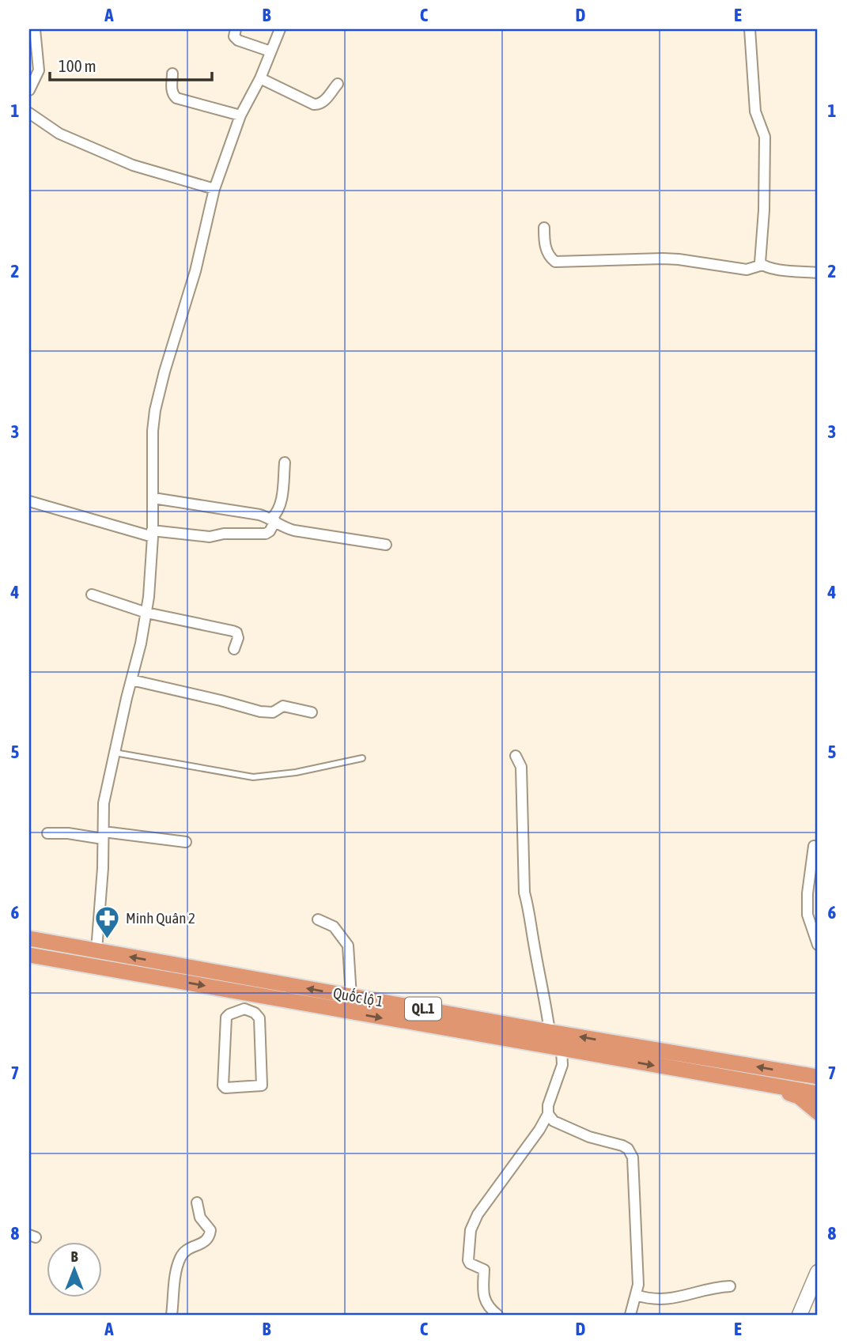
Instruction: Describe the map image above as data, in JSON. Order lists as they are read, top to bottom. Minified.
{"streets":{"highway":["Quốc lộ 1","QL.1"]},"places":{"pharmacy":["Minh Quân 2"]},"scale_bar":"100 m","north":"top","grid":{"columns":["A","B","C","D","E"],"rows":["1","2","3","4","5","6","7","8"]}}
